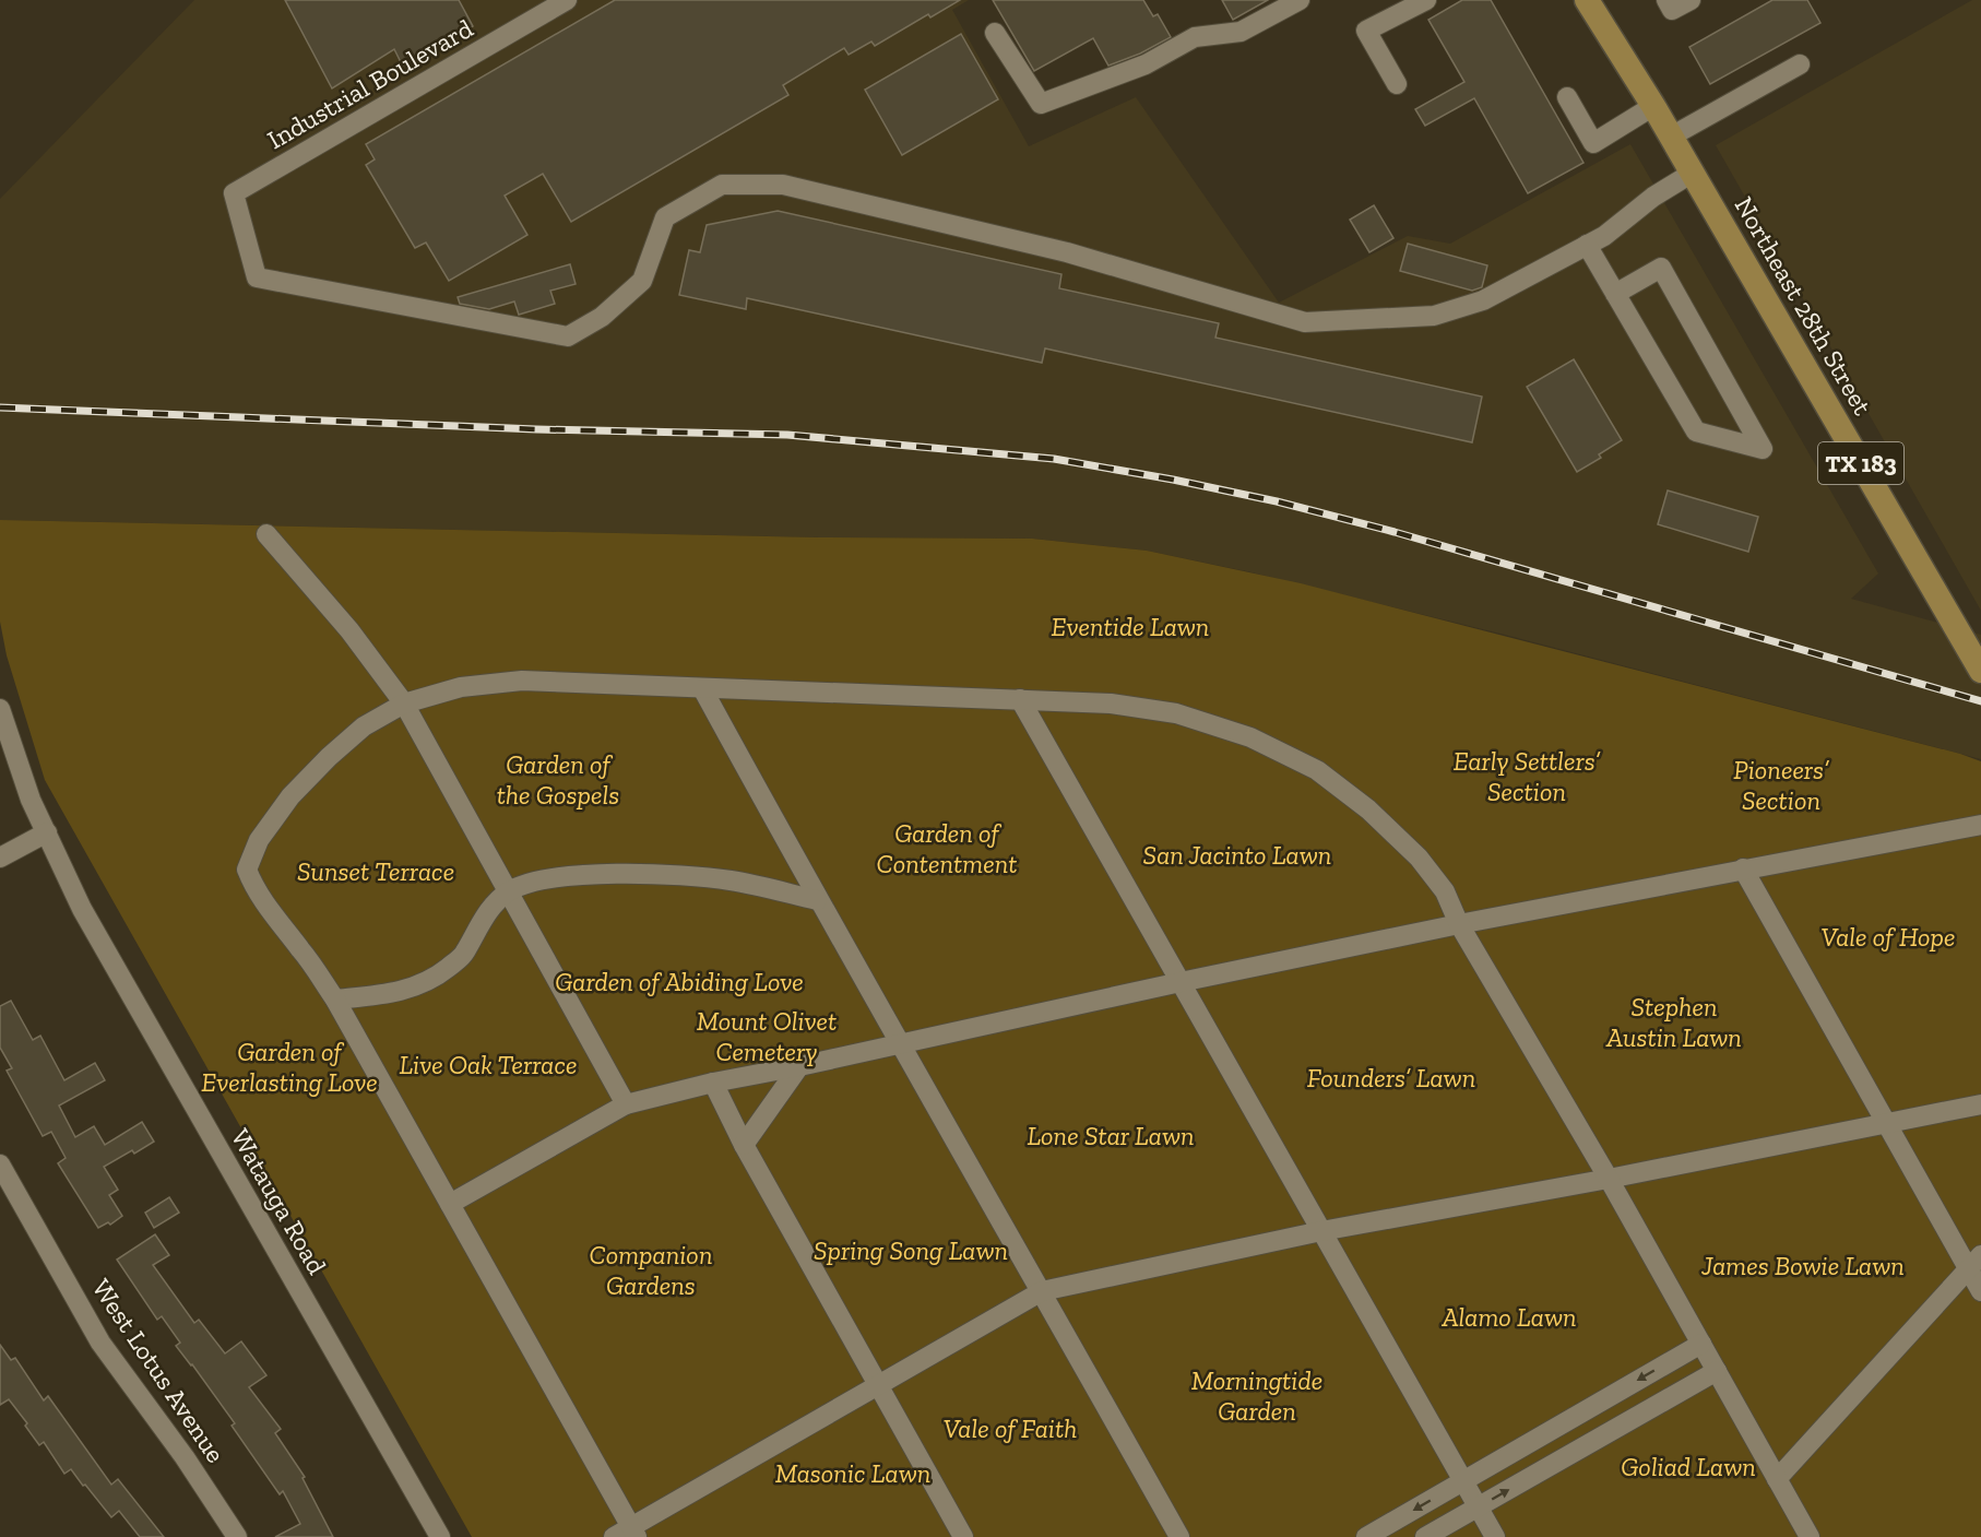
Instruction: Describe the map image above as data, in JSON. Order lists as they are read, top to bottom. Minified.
{"streets":{"main road":["Northeast 28th Street","TX 183"],"street":["Industrial Boulevard","Watauga Road","West Lotus Avenue"]},"parks":["Eventide Lawn","Early Settlers’ Section","Garden of the Gospels","Pioneers’ Section","Garden of Contentment","San Jacinto Lawn","Sunset Terrace","Vale of Hope","Garden of Abiding Love","Stephen Austin Lawn","Mount Olivet Cemetery","Garden of Everlasting Love","Live Oak Terrace","Founders’ Lawn","Lone Star Lawn","Spring Song Lawn","Companion Gardens","James Bowie Lawn","Alamo Lawn","Morningtide Garden","Vale of Faith","Goliad Lawn","Masonic Lawn"]}
